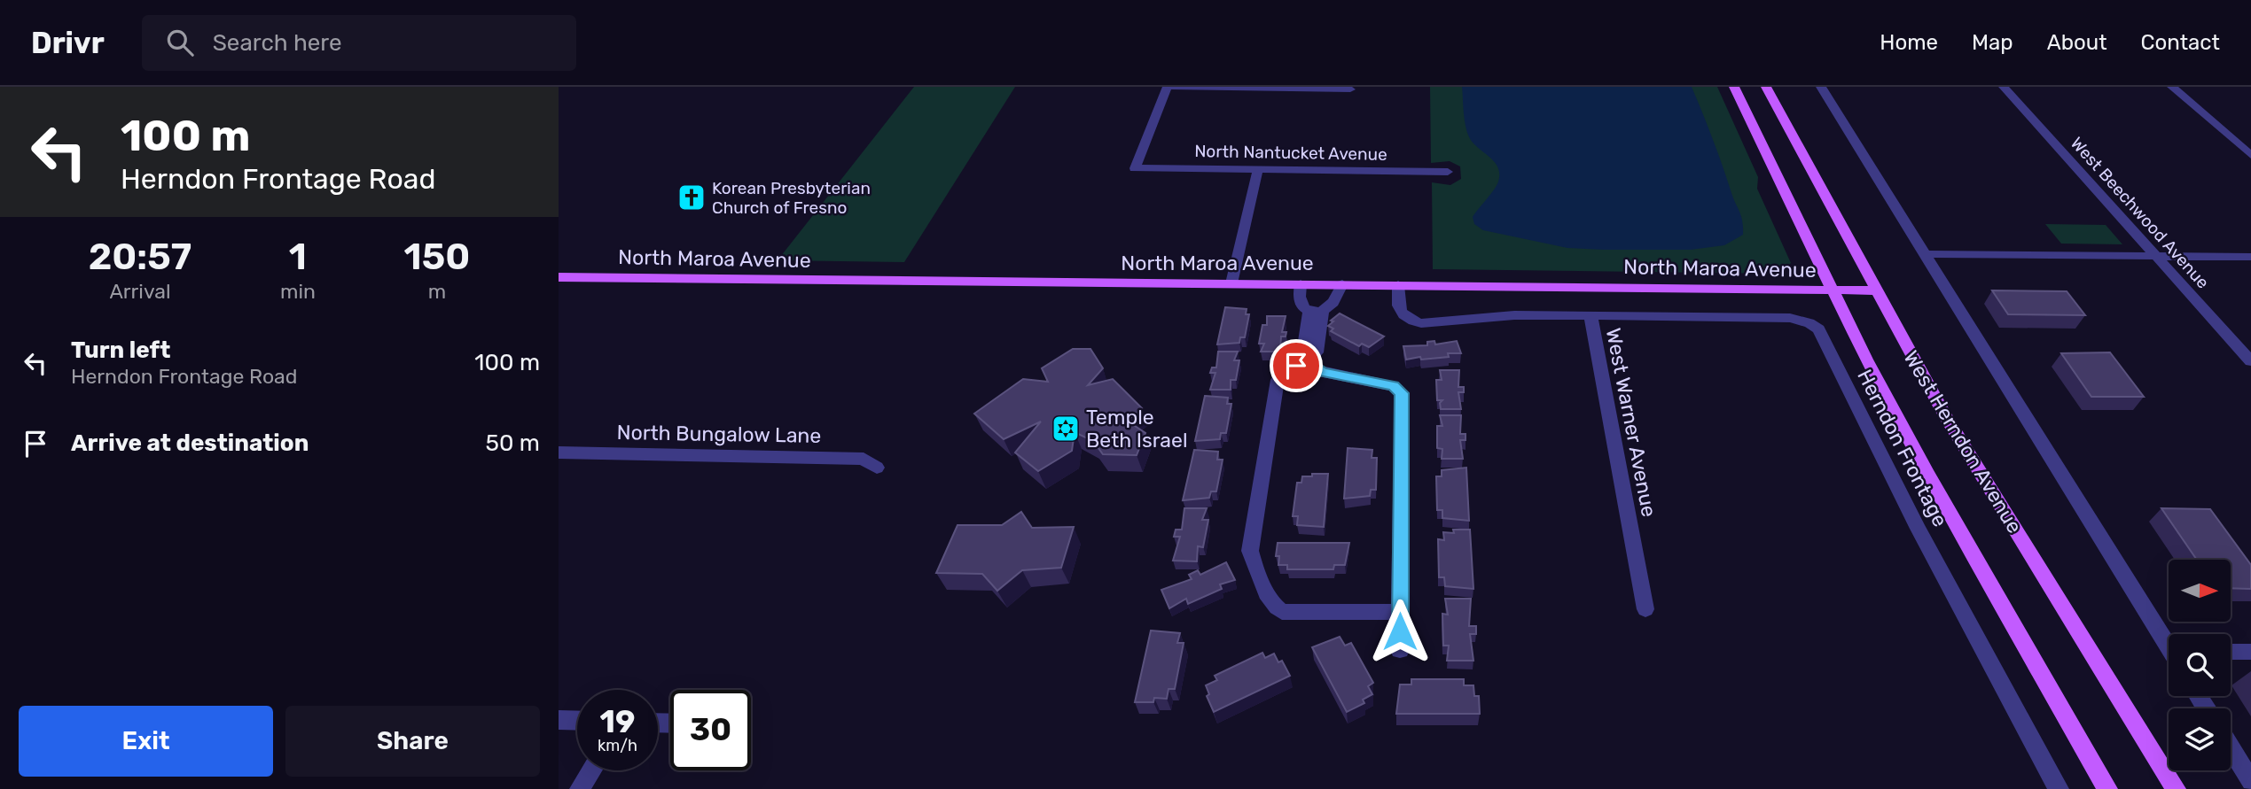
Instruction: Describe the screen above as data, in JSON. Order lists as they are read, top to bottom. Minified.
{"streets":{"main road":["North Maroa Avenue","West Herndon Avenue"],"street":["North Nantucket Avenue","West Beechwood Avenue","West Warner Avenue","North Bungalow Lane","Herndon Frontage"]},"crossings":[["North Maroa Avenue","West Warner Avenue"],["North Maroa Avenue","West Herndon Avenue"],["West Warner Avenue","Herndon Frontage"]],"places":{"church":["Korean Presbyterian Church of Fresno"],"synagogue":["Temple Beth Israel"]},"north":"right","page":{"header":"Drivr","search":"Search here","nav":["Home","Map","About","Contact"],"turn":["100 m","Herndon Frontage Road"],"eta":["20:57","Arrival","1","min","150","m"],"list":[{"name":"Turn left","note":"Herndon Frontage Road","value":"100 m"},{"name":"Arrive at destination","value":"50 m"}],"speed":"19 km/h","limit":"30","buttons":["Exit","Share"]}}
